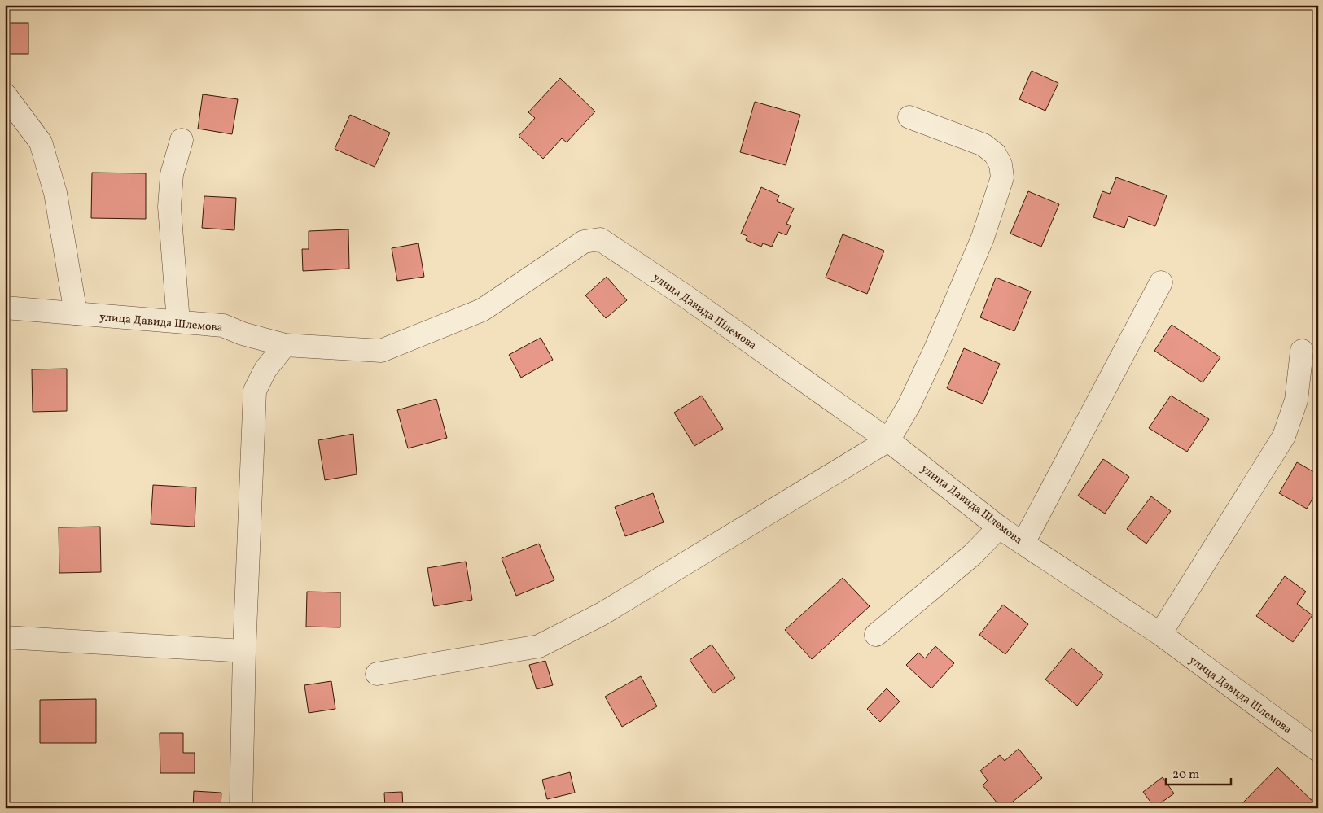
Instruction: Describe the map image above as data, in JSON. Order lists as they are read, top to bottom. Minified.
{"streets":{"street":["улица Давида Шлемова"]},"scale_bar":"20 m"}
